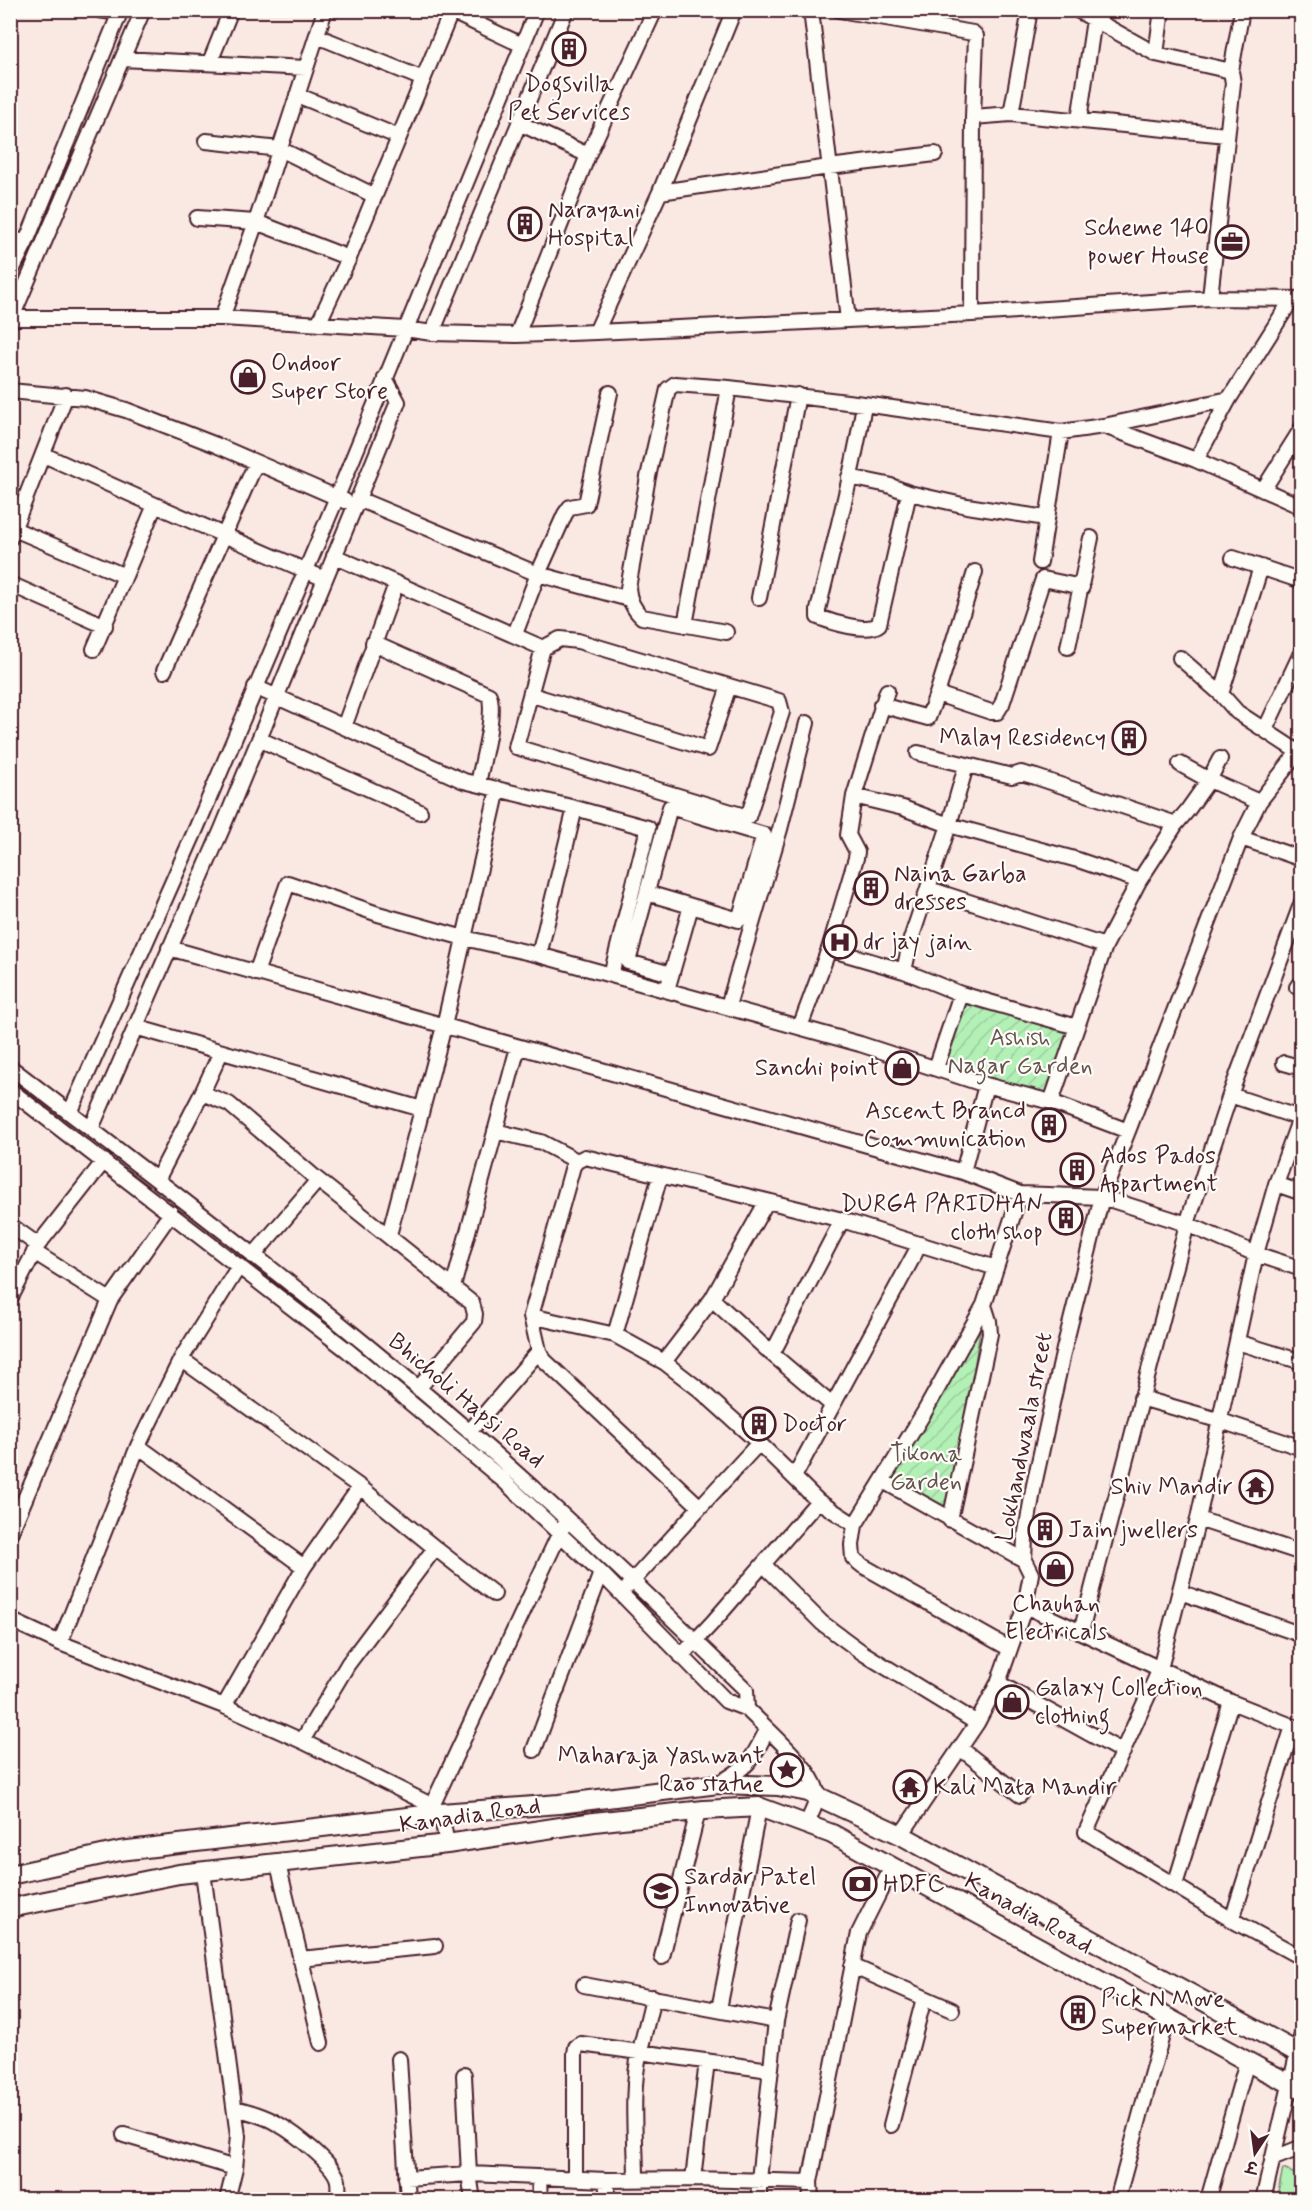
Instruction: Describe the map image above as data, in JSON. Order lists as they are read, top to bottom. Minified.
{"streets":{"main road":["Kanadia Road"],"street":["Bhicholi Hapsi Road","Lokhandwaala street"]},"crossings":[["Bhicholi Hapsi Road","Kanadia Road"],["Lokhandwaala street","Kanadia Road"]],"parks":["Ashish Nagar Garden","Tikona Garden"],"places":{"building":["Dogsvilla Pet Services","Narayani Hospital","Malay Residency","Naina Garba dresses","Ascent Brancd Communication","Ados Pados Appartment","DURGA PARIDHAN cloth shop","Doctor","Jain jwellers","Pick N Move Supermarket"],"office":["Scheme 140 power House"],"shop":["Ondoor Super Store","Sanchi point","Chauhan Electricals","Galaxy Collection clothing"],"hospital":["dr jay jain"],"temple":["Shiv Mandir","Kali Mata Mandir"],"place":["Maharaja Yashwant Rao statue"],"bank":["HDFC"],"school or university":["Sardar Patel Innovative"]},"north":"bottom"}
